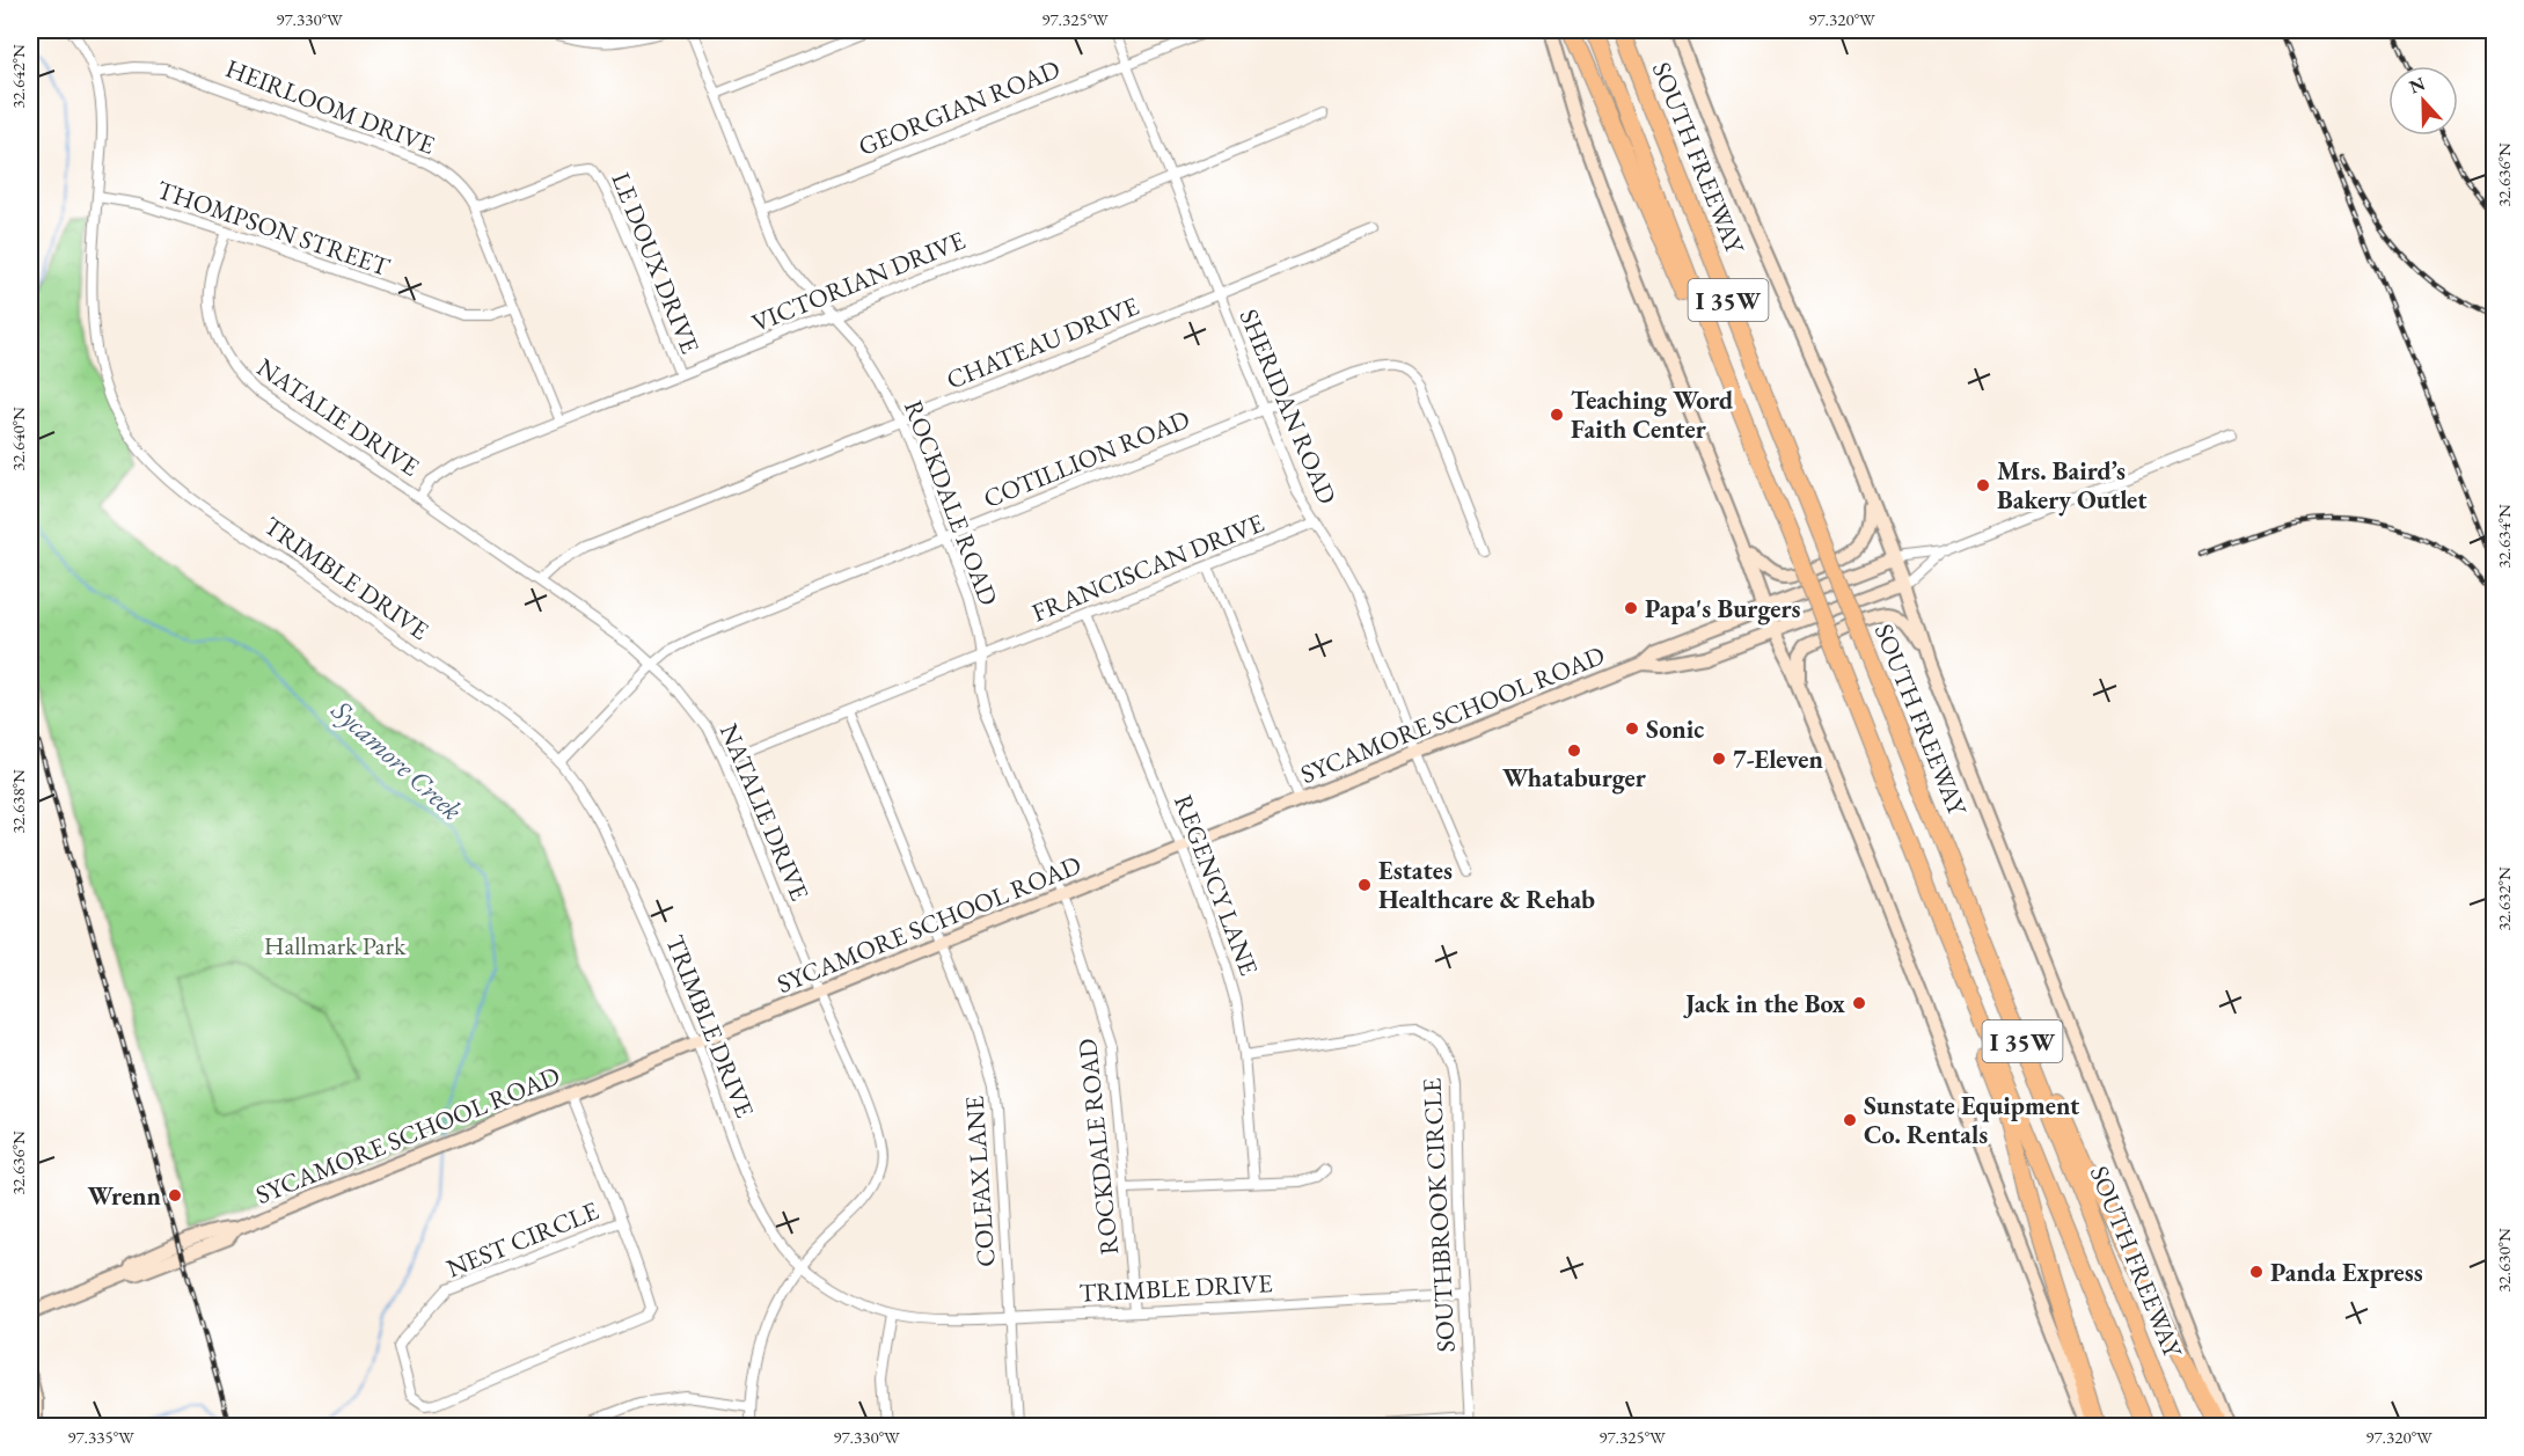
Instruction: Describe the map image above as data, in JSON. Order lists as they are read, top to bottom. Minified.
{"streets":{"highway":["SOUTH FREEWAY","I 35W"],"main road":["SYCAMORE SCHOOL ROAD"],"street":["HEIRLOOM DRIVE","GEORGIAN ROAD","THOMPSON STREET","LE DOUX DRIVE","VICTORIAN DRIVE","CHATEAU DRIVE","SHERIDAN ROAD","NATALIE DRIVE","COTILLION ROAD","ROCKDALE ROAD","FRANCISCAN DRIVE","TRIMBLE DRIVE","REGENCY LANE","COLFAX LANE","SOUTHBROOK CIRCLE","NEST CIRCLE"]},"crossings":[["HEIRLOOM DRIVE","THOMPSON STREET"],["HEIRLOOM DRIVE","LE DOUX DRIVE"],["HEIRLOOM DRIVE","VICTORIAN DRIVE"],["HEIRLOOM DRIVE","TRIMBLE DRIVE"],["GEORGIAN ROAD","SHERIDAN ROAD"],["GEORGIAN ROAD","ROCKDALE ROAD"],["SOUTH FREEWAY","SYCAMORE SCHOOL ROAD"],["THOMPSON STREET","NATALIE DRIVE"],["THOMPSON STREET","TRIMBLE DRIVE"],["LE DOUX DRIVE","VICTORIAN DRIVE"],["VICTORIAN DRIVE","SHERIDAN ROAD"],["VICTORIAN DRIVE","NATALIE DRIVE"],["VICTORIAN DRIVE","ROCKDALE ROAD"],["CHATEAU DRIVE","SHERIDAN ROAD"],["CHATEAU DRIVE","NATALIE DRIVE"],["CHATEAU DRIVE","ROCKDALE ROAD"],["SHERIDAN ROAD","COTILLION ROAD"],["SHERIDAN ROAD","FRANCISCAN DRIVE"],["SHERIDAN ROAD","SYCAMORE SCHOOL ROAD"],["NATALIE DRIVE","COTILLION ROAD"],["NATALIE DRIVE","FRANCISCAN DRIVE"],["NATALIE DRIVE","TRIMBLE DRIVE"],["NATALIE DRIVE","SYCAMORE SCHOOL ROAD"],["COTILLION ROAD","ROCKDALE ROAD"],["COTILLION ROAD","TRIMBLE DRIVE"],["ROCKDALE ROAD","FRANCISCAN DRIVE"],["ROCKDALE ROAD","TRIMBLE DRIVE"],["ROCKDALE ROAD","SYCAMORE SCHOOL ROAD"],["FRANCISCAN DRIVE","REGENCY LANE"],["FRANCISCAN DRIVE","COLFAX LANE"],["TRIMBLE DRIVE","SYCAMORE SCHOOL ROAD"],["TRIMBLE DRIVE","COLFAX LANE"],["TRIMBLE DRIVE","SOUTHBROOK CIRCLE"],["SYCAMORE SCHOOL ROAD","REGENCY LANE"],["SYCAMORE SCHOOL ROAD","COLFAX LANE"],["REGENCY LANE","SOUTHBROOK CIRCLE"]],"water":["Sycamore Creek"],"parks":["Hallmark Park"],"places":["Teaching Word Faith Center","Mrs. Baird’s Bakery Outlet","Papa's Burgers","Sonic","Whataburger","7-Eleven","Estates Healthcare & Rehab","Jack in the Box","Sunstate Equipment Co. Rentals","Wrenn","Panda Express"],"north":"top","coordinates":["97.330°W","97.325°W","97.320°W","32.642°N","32.636°N","32.640°N","32.634°N","32.638°N","32.632°N","32.630°N","97.335°W"]}
